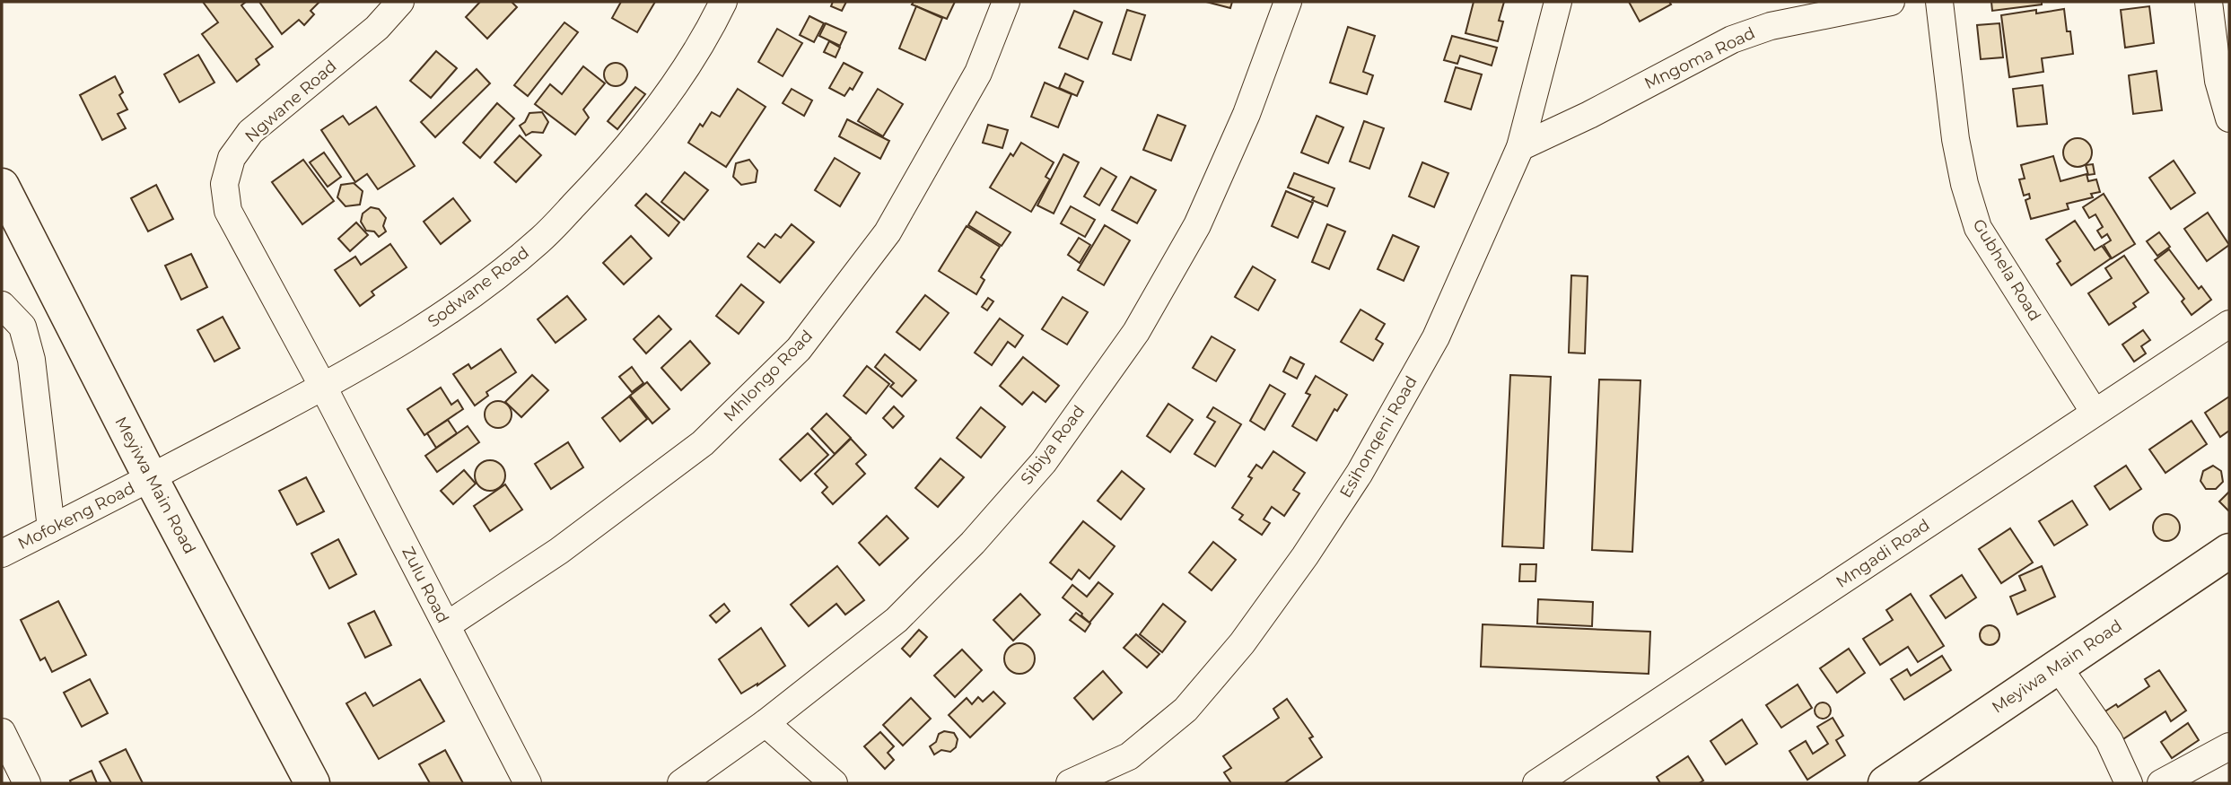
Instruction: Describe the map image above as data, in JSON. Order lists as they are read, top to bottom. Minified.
{"streets":{"street":["Mngoma Road","Ngwane Road","Gubhela Road","Sodwane Road","Mhlongo Road","Esihonqeni Road","Sibiya Road","Meyiwa Main Road","Mofokeng Road","Mngadi Road","Zulu Road"]},"crossings":[["Mngoma Road","Esihonqeni Road"],["Ngwane Road","Sodwane Road"],["Ngwane Road","Zulu Road"],["Gubhela Road","Mngadi Road"],["Sodwane Road","Meyiwa Main Road"],["Sodwane Road","Mofokeng Road"],["Sodwane Road","Zulu Road"],["Mhlongo Road","Zulu Road"],["Meyiwa Main Road","Mofokeng Road"]]}
